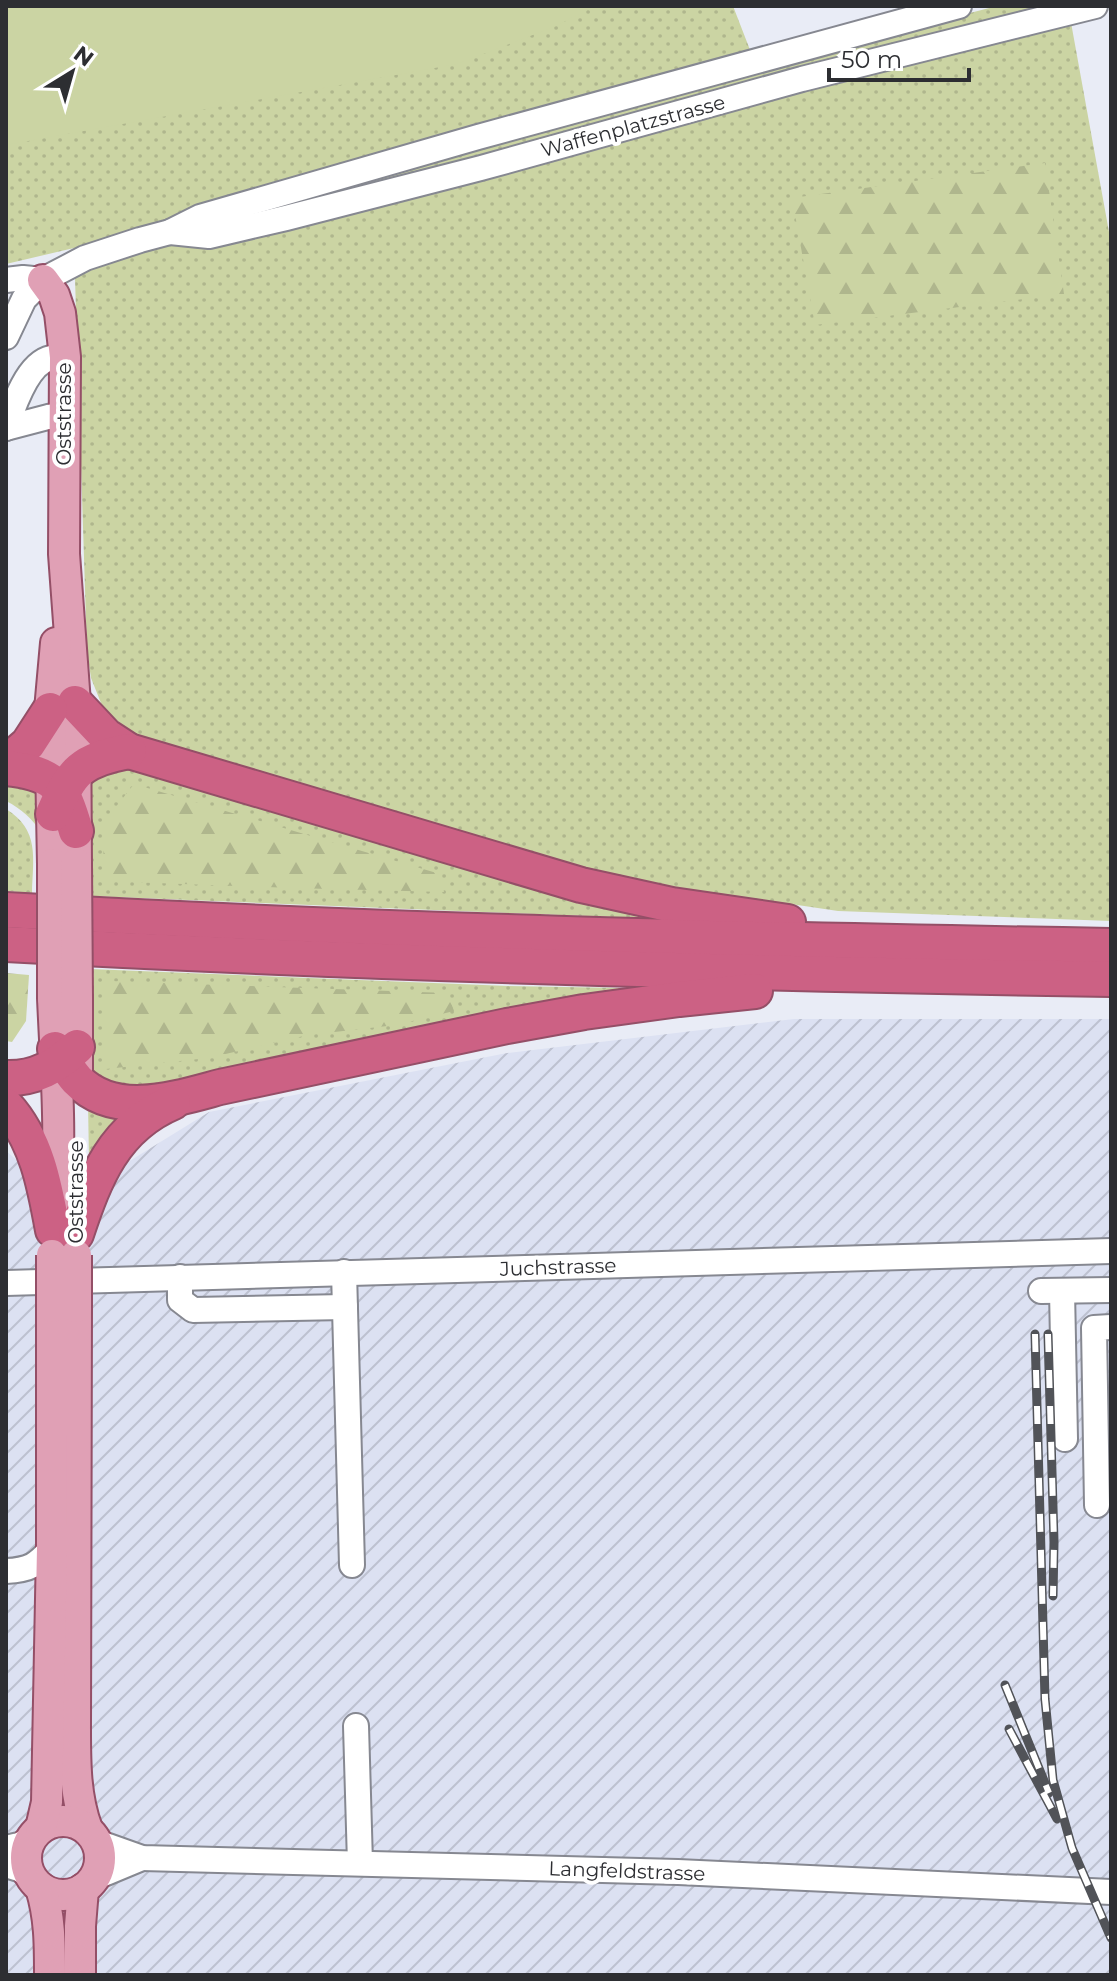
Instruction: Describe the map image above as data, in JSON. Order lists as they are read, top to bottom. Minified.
{"streets":{"main road":["Oststrasse"],"street":["Waffenplatzstrasse","Juchstrasse","Langfeldstrasse"]},"crossings":[["Waffenplatzstrasse","Oststrasse"],["Oststrasse","Langfeldstrasse"]],"scale_bar":"50 m","north":"top right"}
